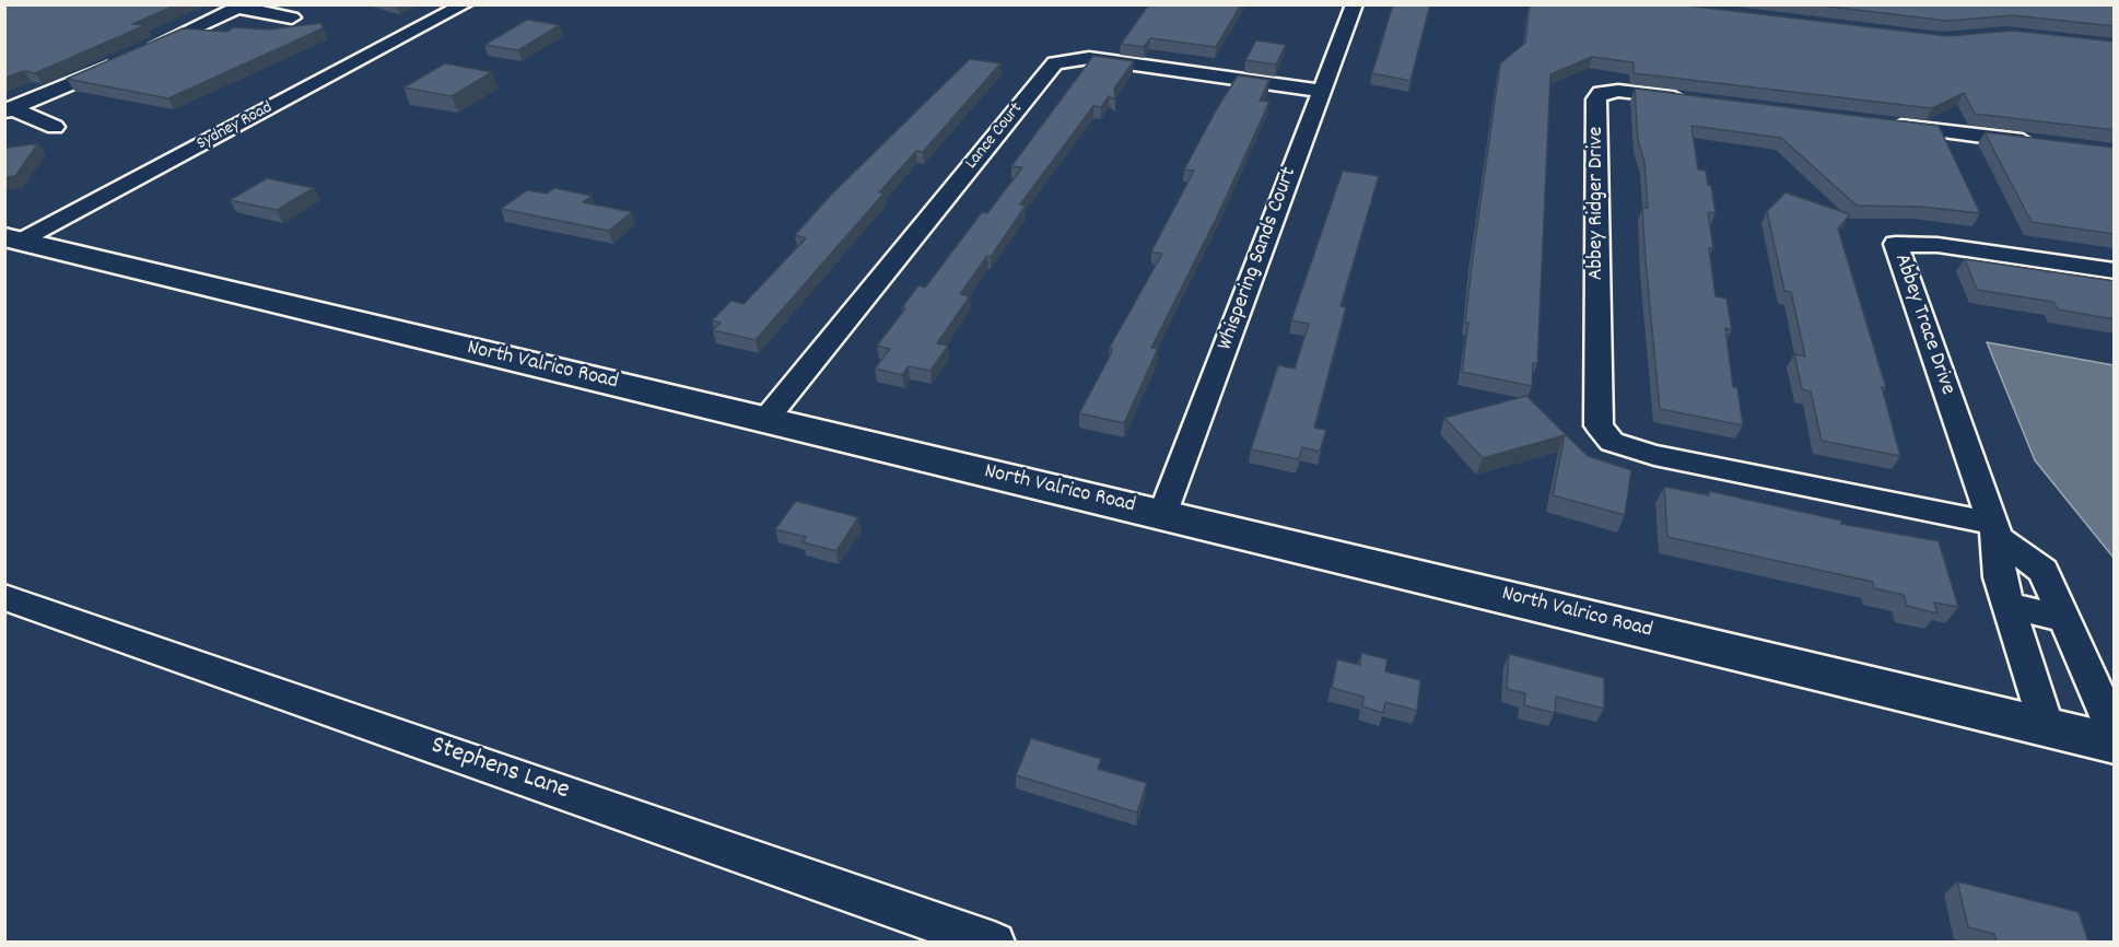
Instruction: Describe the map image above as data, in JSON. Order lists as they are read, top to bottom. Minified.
{"streets":{"street":["Sydney Road","Lance Court","Abbey Ridger Drive","Whispering Sands Court","Abbey Trace Drive","North Valrico Road","Stephens Lane"]},"crossings":[["Sydney Road","North Valrico Road"],["Lance Court","Whispering Sands Court"],["Lance Court","North Valrico Road"],["Abbey Ridger Drive","Abbey Trace Drive"],["Whispering Sands Court","North Valrico Road"],["Abbey Trace Drive","North Valrico Road"]]}
